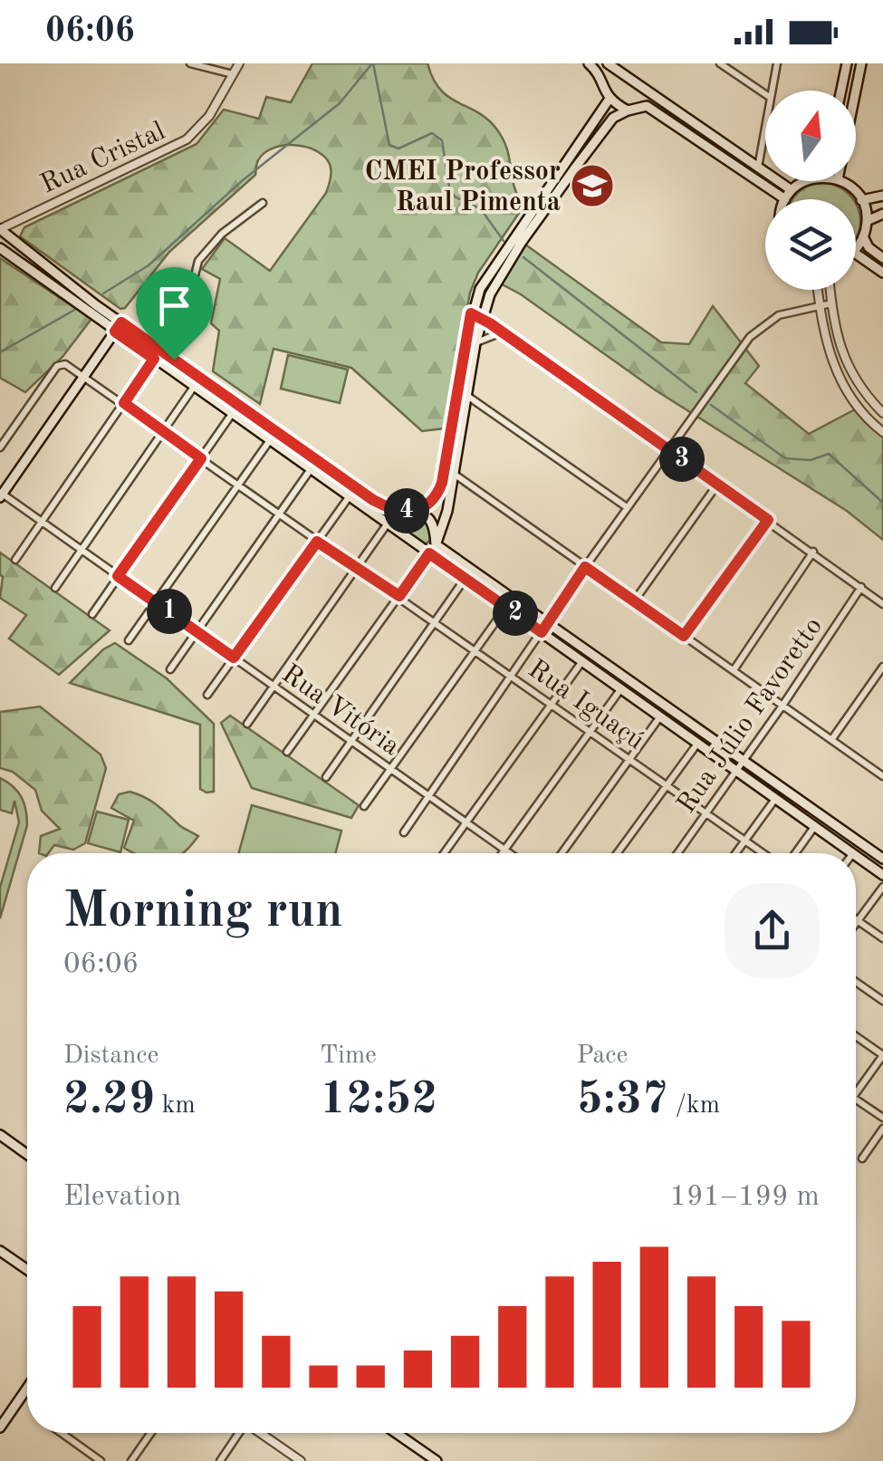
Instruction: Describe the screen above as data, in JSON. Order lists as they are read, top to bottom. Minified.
{"streets":{"street":["Rua Cristal","Rua Iguaçú","Rua Vitória","Rua Júlio Favoretto"]},"crossings":[["Rua Iguaçú","Rua Júlio Favoretto"]],"places":{"school or university":["CMEI Professor Raul Pimenta"]},"north":"top","page":{"status":"06:06","pins":["3","4","1","2"],"heading":["Morning run","06:06"],"stats":[["Distance","2.29 km"],["Time","12:52"],["Pace","5:37 /km"]],"chart":["Elevation","191–199 m"]}}
